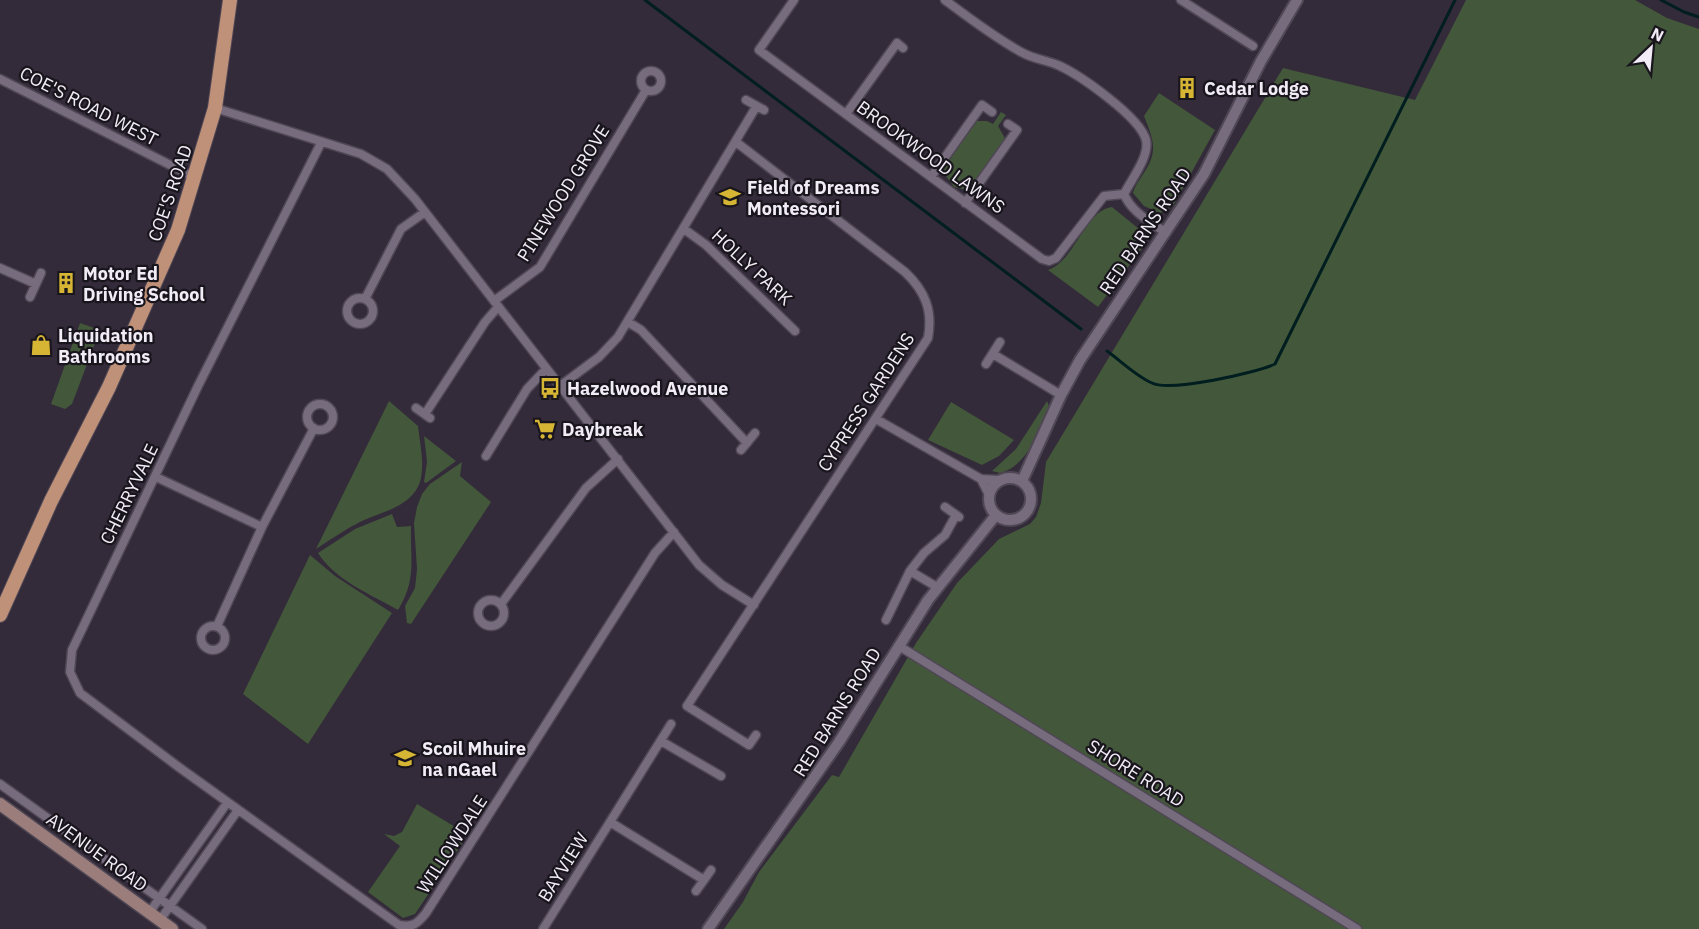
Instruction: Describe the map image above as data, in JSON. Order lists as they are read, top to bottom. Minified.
{"streets":{"main road":["COE'S ROAD","AVENUE ROAD"],"street":["COE'S ROAD WEST","BROOKWOOD LAWNS","PINEWOOD GROVE","RED BARNS ROAD","HOLLY PARK","CYPRESS GARDENS","CHERRYVALE","SHORE ROAD","WILLOWDALE","BAYVIEW"]},"crossings":[["COE'S ROAD WEST","COE'S ROAD"],["RED BARNS ROAD","SHORE ROAD"],["CHERRYVALE","WILLOWDALE"]],"places":{"building":["Cedar Lodge","Motor Ed Driving School"],"school or university":["Field of Dreams Montessori","Scoil Mhuire na nGael"],"shop":["Liquidation Bathrooms"],"bus stop":["Hazelwood Avenue"],"supermarket":["Daybreak"]},"north":"top right"}
